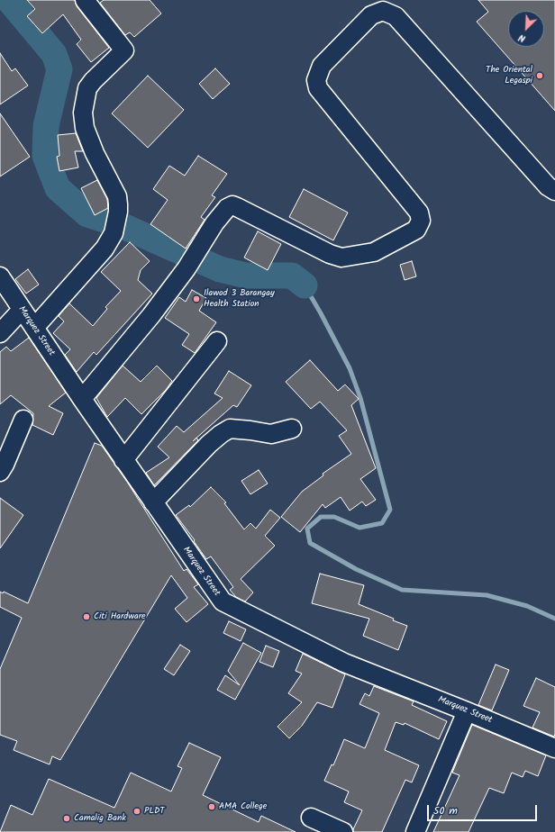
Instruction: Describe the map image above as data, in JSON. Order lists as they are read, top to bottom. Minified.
{"streets":{"street":["Marquez Street"]},"places":["The Oriental Legaspi","Ilawod 3 Barangay Health Station","Citi Hardware","AMA College","PLDT","Camalig Bank"],"scale_bar":"50 m","north":"bottom left"}
